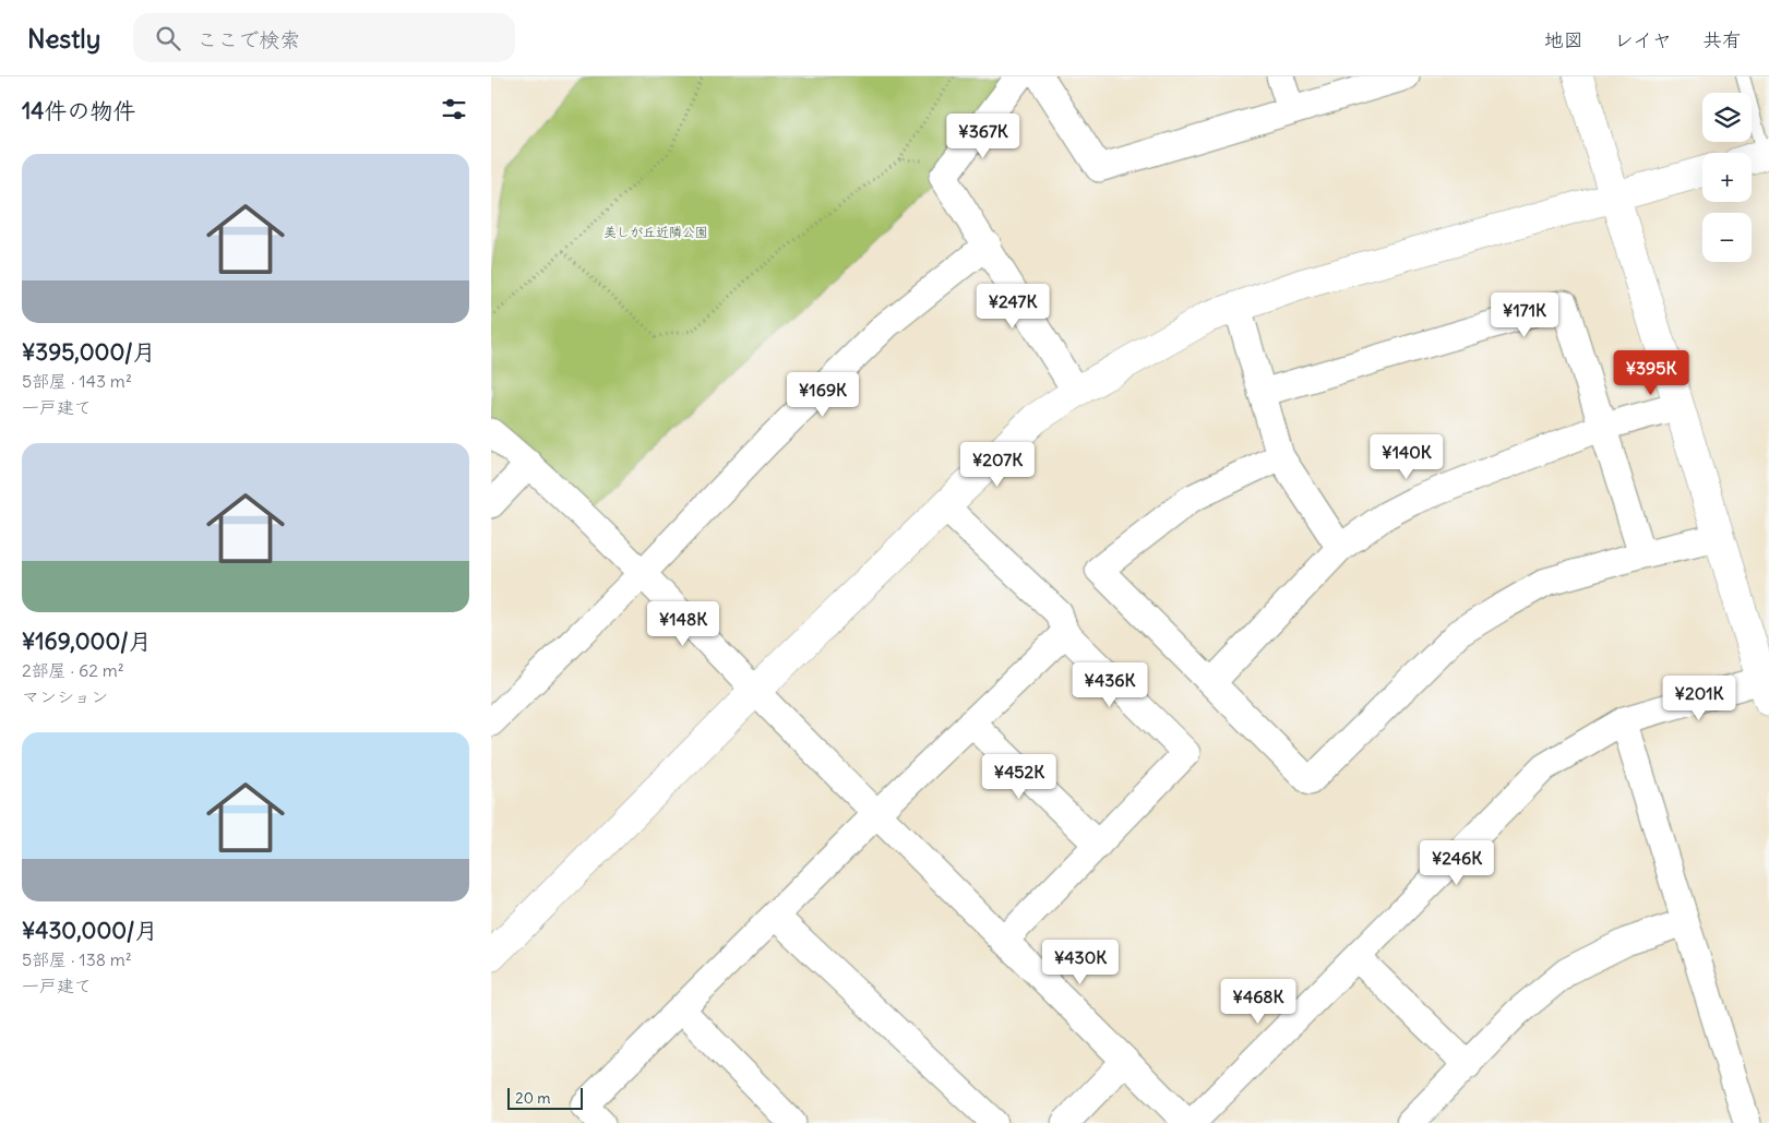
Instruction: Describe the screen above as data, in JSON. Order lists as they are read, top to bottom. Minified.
{"parks":["美しが丘近隣公園"],"scale_bar":"20 m","page":{"header":"Nestly","search":"ここで検索","nav":["地図","レイヤ","共有"],"heading":"14件の物件","map_buttons":["+","−"],"price":["¥367K","¥247K","¥171K","¥395K","¥169K","¥140K","¥207K","¥148K","¥436K","¥201K","¥452K","¥246K","¥430K","¥468K"],"list":[{"name":"¥395,000/月","note":"5部屋 · 143 m² · 一戸建て"},{"name":"¥169,000/月","note":"2部屋 · 62 m² · マンション"},{"name":"¥430,000/月","note":"5部屋 · 138 m² · 一戸建て"}],"scale":"20 m"}}
